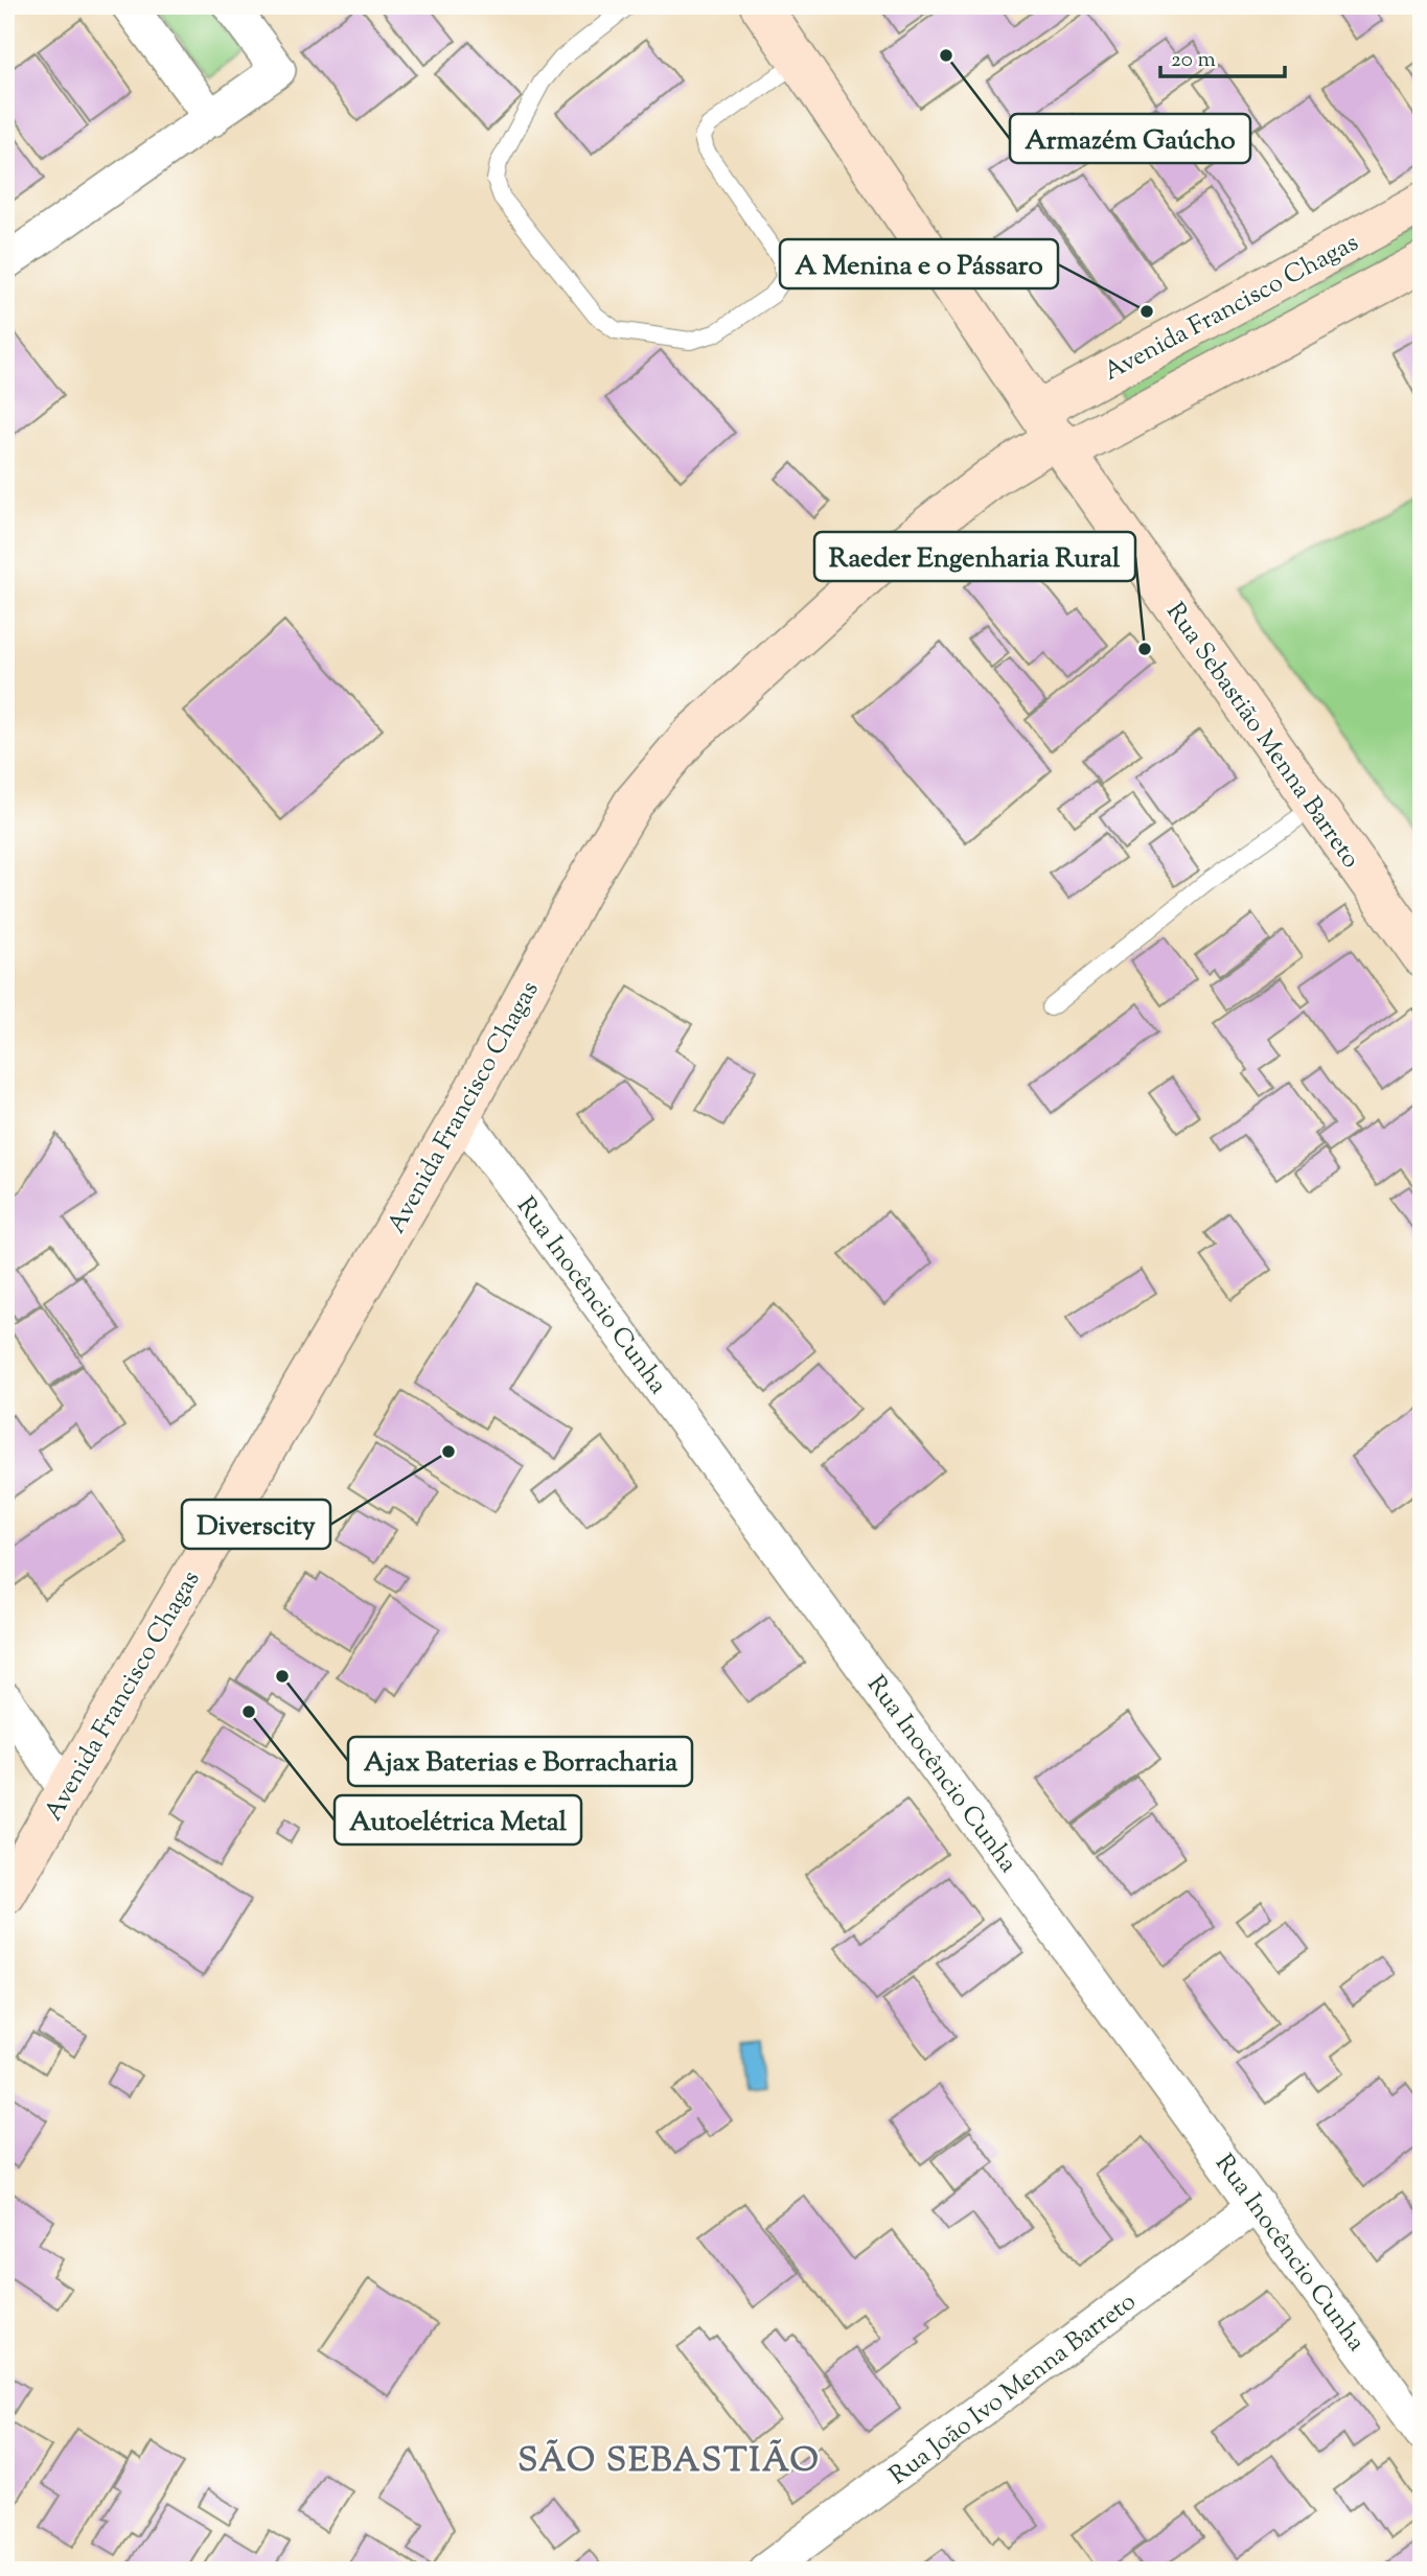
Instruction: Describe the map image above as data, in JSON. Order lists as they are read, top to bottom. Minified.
{"streets":{"main road":["Avenida Francisco Chagas","Rua Sebastião Menna Barreto"],"street":["Rua Inocêncio Cunha","Rua João Ivo Menna Barreto"]},"crossings":[["Avenida Francisco Chagas","Rua Sebastião Menna Barreto"],["Avenida Francisco Chagas","Rua Inocêncio Cunha"],["Rua Inocêncio Cunha","Rua João Ivo Menna Barreto"]],"districts":["SÃO SEBASTIÃO"],"places":["Armazém Gaúcho","A Menina e o Pássaro","Raeder Engenharia Rural","Diverscity","Ajax Baterias e Borracharia","Autoelétrica Metal"],"scale_bar":"20 m"}
